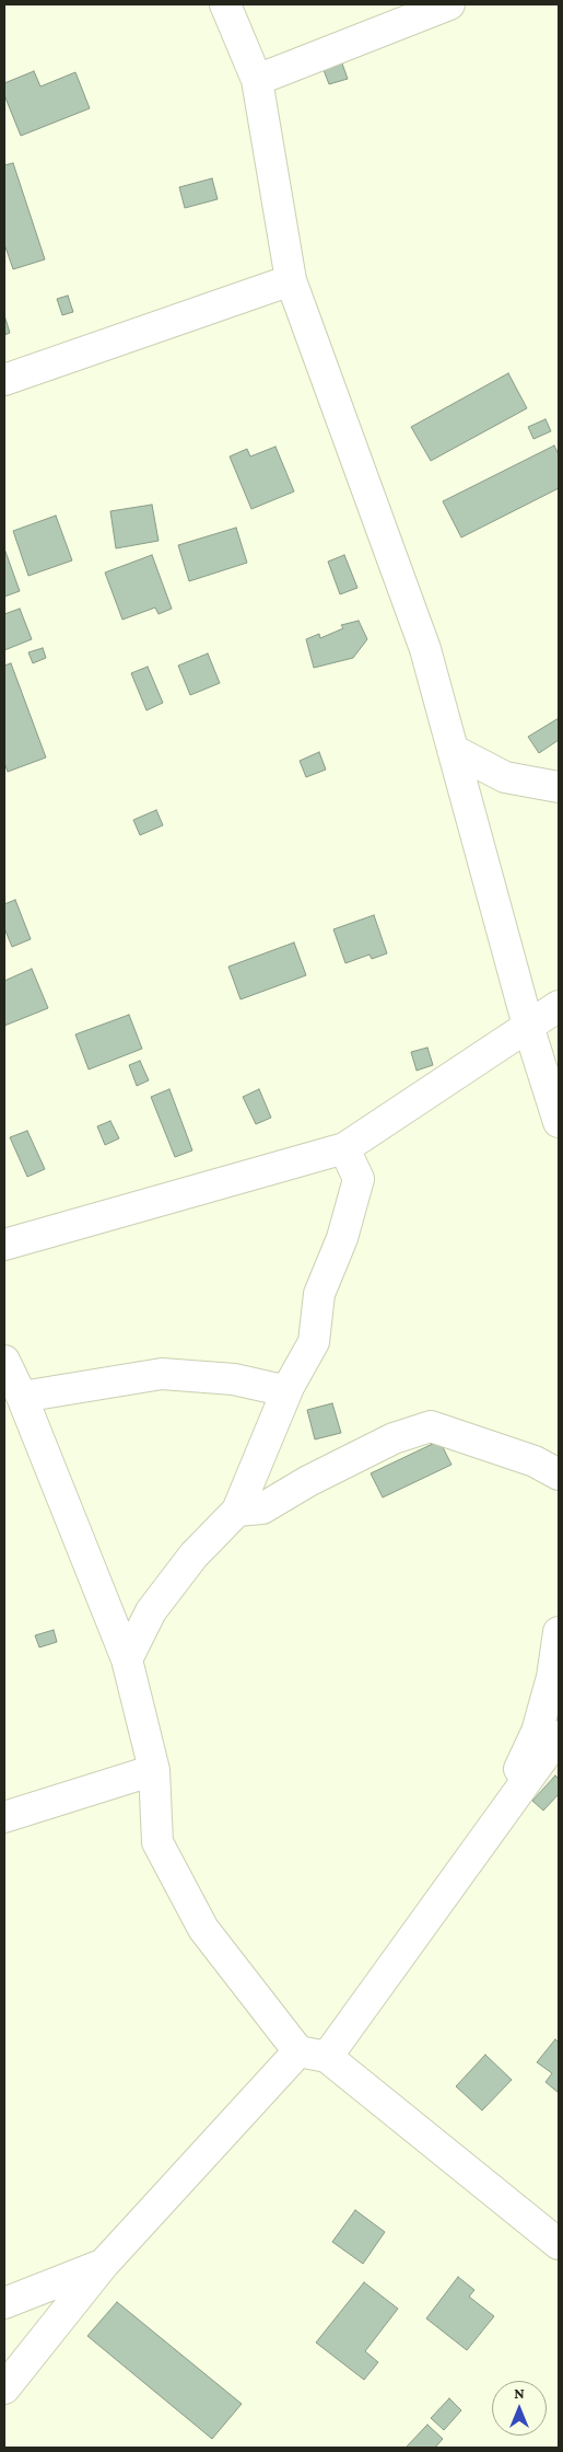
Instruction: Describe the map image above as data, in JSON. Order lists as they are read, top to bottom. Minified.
{"north":"top"}
